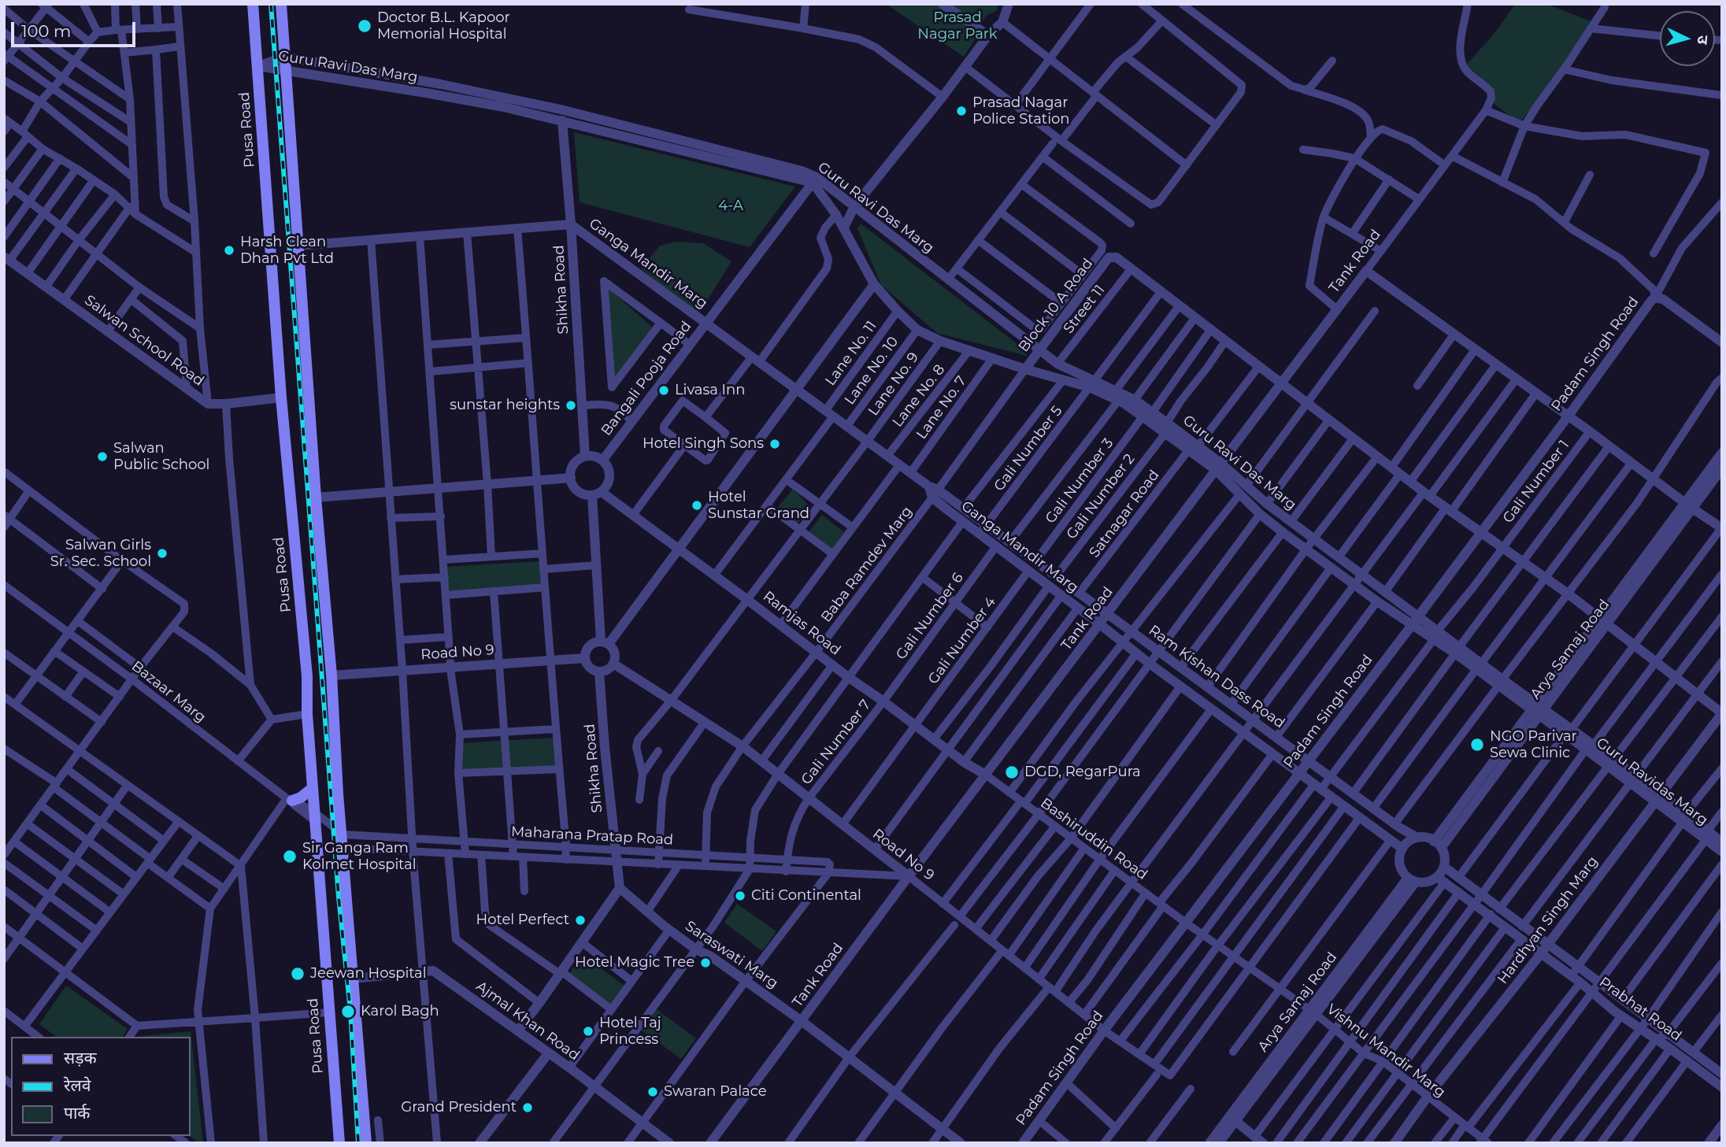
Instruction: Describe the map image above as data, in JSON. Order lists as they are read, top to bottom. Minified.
{"streets":{"main road":["Pusa Road"],"street":["Guru Ravi Das Marg","Tank Road","Ganga Mandir Marg","Shikha Road","Block 10 A Road","Street 11","Salwan School Road","Lane No. 11","Padam Singh Road","Lane No. 10","Bangali Pooja Road","Lane No. 9","Lane No. 8","Lane No. 7","Gali Number 5","Gali Number 3","Gali Number 1","Gali Number 2","Satnagar Road","Baba Ramdev Marg","Gali Number 6","Ramjas Road","Gali Number 4","Arya Samaj Road","Road No 9","Ram Kishan Dass Road","Bazaar Marg","Gali Number 7","Guru Ravidas Marg","Maharana Pratap Road","Bashiruddin Road","Hardhyan Singh Marg","Saraswati Marg","Prabhat Road","Ajmal Khan Road","Vishnu Mandir Marg"]},"crossings":[["Guru Ravi Das Marg","Pusa Road"],["Guru Ravi Das Marg","Tank Road"],["Guru Ravi Das Marg","Shikha Road"],["Guru Ravi Das Marg","Block 10 A Road"],["Guru Ravi Das Marg","Street 11"],["Guru Ravi Das Marg","Lane No. 11"],["Guru Ravi Das Marg","Padam Singh Road"],["Guru Ravi Das Marg","Lane No. 10"],["Guru Ravi Das Marg","Bangali Pooja Road"],["Guru Ravi Das Marg","Lane No. 9"],["Guru Ravi Das Marg","Lane No. 8"],["Guru Ravi Das Marg","Lane No. 7"],["Guru Ravi Das Marg","Gali Number 5"],["Guru Ravi Das Marg","Gali Number 3"],["Guru Ravi Das Marg","Gali Number 1"],["Guru Ravi Das Marg","Gali Number 2"],["Guru Ravi Das Marg","Satnagar Road"],["Guru Ravi Das Marg","Baba Ramdev Marg"],["Guru Ravi Das Marg","Arya Samaj Road"],["Guru Ravi Das Marg","Guru Ravidas Marg"],["Pusa Road","Salwan School Road"],["Pusa Road","Bazaar Marg"],["Tank Road","Ganga Mandir Marg"],["Tank Road","Ramjas Road"],["Tank Road","Road No 9"],["Tank Road","Ram Kishan Dass Road"],["Tank Road","Maharana Pratap Road"],["Tank Road","Bashiruddin Road"],["Tank Road","Saraswati Marg"],["Ganga Mandir Marg","Shikha Road"],["Ganga Mandir Marg","Lane No. 11"],["Ganga Mandir Marg","Lane No. 10"],["Ganga Mandir Marg","Bangali Pooja Road"],["Ganga Mandir Marg","Lane No. 9"],["Ganga Mandir Marg","Lane No. 8"],["Ganga Mandir Marg","Lane No. 7"],["Ganga Mandir Marg","Gali Number 5"],["Ganga Mandir Marg","Gali Number 3"],["Ganga Mandir Marg","Gali Number 2"],["Ganga Mandir Marg","Satnagar Road"],["Ganga Mandir Marg","Baba Ramdev Marg"],["Ganga Mandir Marg","Gali Number 6"],["Ganga Mandir Marg","Gali Number 4"],["Ganga Mandir Marg","Ram Kishan Dass Road"],["Shikha Road","Bangali Pooja Road"],["Shikha Road","Ramjas Road"],["Shikha Road","Road No 9"],["Shikha Road","Maharana Pratap Road"],["Block 10 A Road","Street 11"],["Block 10 A Road","Baba Ramdev Marg"],["Lane No. 11","Ramjas Road"],["Padam Singh Road","Road No 9"],["Padam Singh Road","Ram Kishan Dass Road"],["Padam Singh Road","Bashiruddin Road"],["Padam Singh Road","Vishnu Mandir Marg"],["Bangali Pooja Road","Ramjas Road"],["Lane No. 9","Ramjas Road"],["Lane No. 9","Road No 9"],["Gali Number 1","Road No 9"],["Gali Number 1","Ram Kishan Dass Road"],["Gali Number 1","Vishnu Mandir Marg"],["Baba Ramdev Marg","Ramjas Road"],["Baba Ramdev Marg","Road No 9"],["Baba Ramdev Marg","Maharana Pratap Road"],["Gali Number 6","Ramjas Road"],["Gali Number 6","Gali Number 7"],["Ramjas Road","Gali Number 4"],["Ramjas Road","Gali Number 7"],["Ramjas Road","Bashiruddin Road"],["Gali Number 4","Road No 9"],["Arya Samaj Road","Ram Kishan Dass Road"],["Arya Samaj Road","Guru Ravidas Marg"],["Road No 9","Gali Number 7"],["Road No 9","Maharana Pratap Road"],["Road No 9","Vishnu Mandir Marg"],["Bazaar Marg","Maharana Pratap Road"],["Gali Number 7","Maharana Pratap Road"],["Guru Ravidas Marg","Hardhyan Singh Marg"],["Bashiruddin Road","Vishnu Mandir Marg"],["Hardhyan Singh Marg","Prabhat Road"],["Hardhyan Singh Marg","Vishnu Mandir Marg"]],"parks":["Prasad Nagar Park","4-A"],"places":["Doctor B.L. Kapoor Memorial Hospital","Prasad Nagar Police Station","Harsh Clean Dhan Pvt Ltd","Livasa Inn","sunstar heights","Hotel Singh Sons","Salwan Public School","Hotel Sunstar Grand","Salwan Girls Sr. Sec. School","NGO Parivar Sewa Clinic","DGD, RegarPura","Sir Ganga Ram Kolmet Hospital","Citi Continental","Hotel Perfect","Hotel Magic Tree","Jeewan Hospital","Karol Bagh","Hotel Taj Princess","Swaran Palace","Grand President"],"legend":["सड़क","रेलवे","पार्क"],"scale_bar":"100 m","north":"right"}
